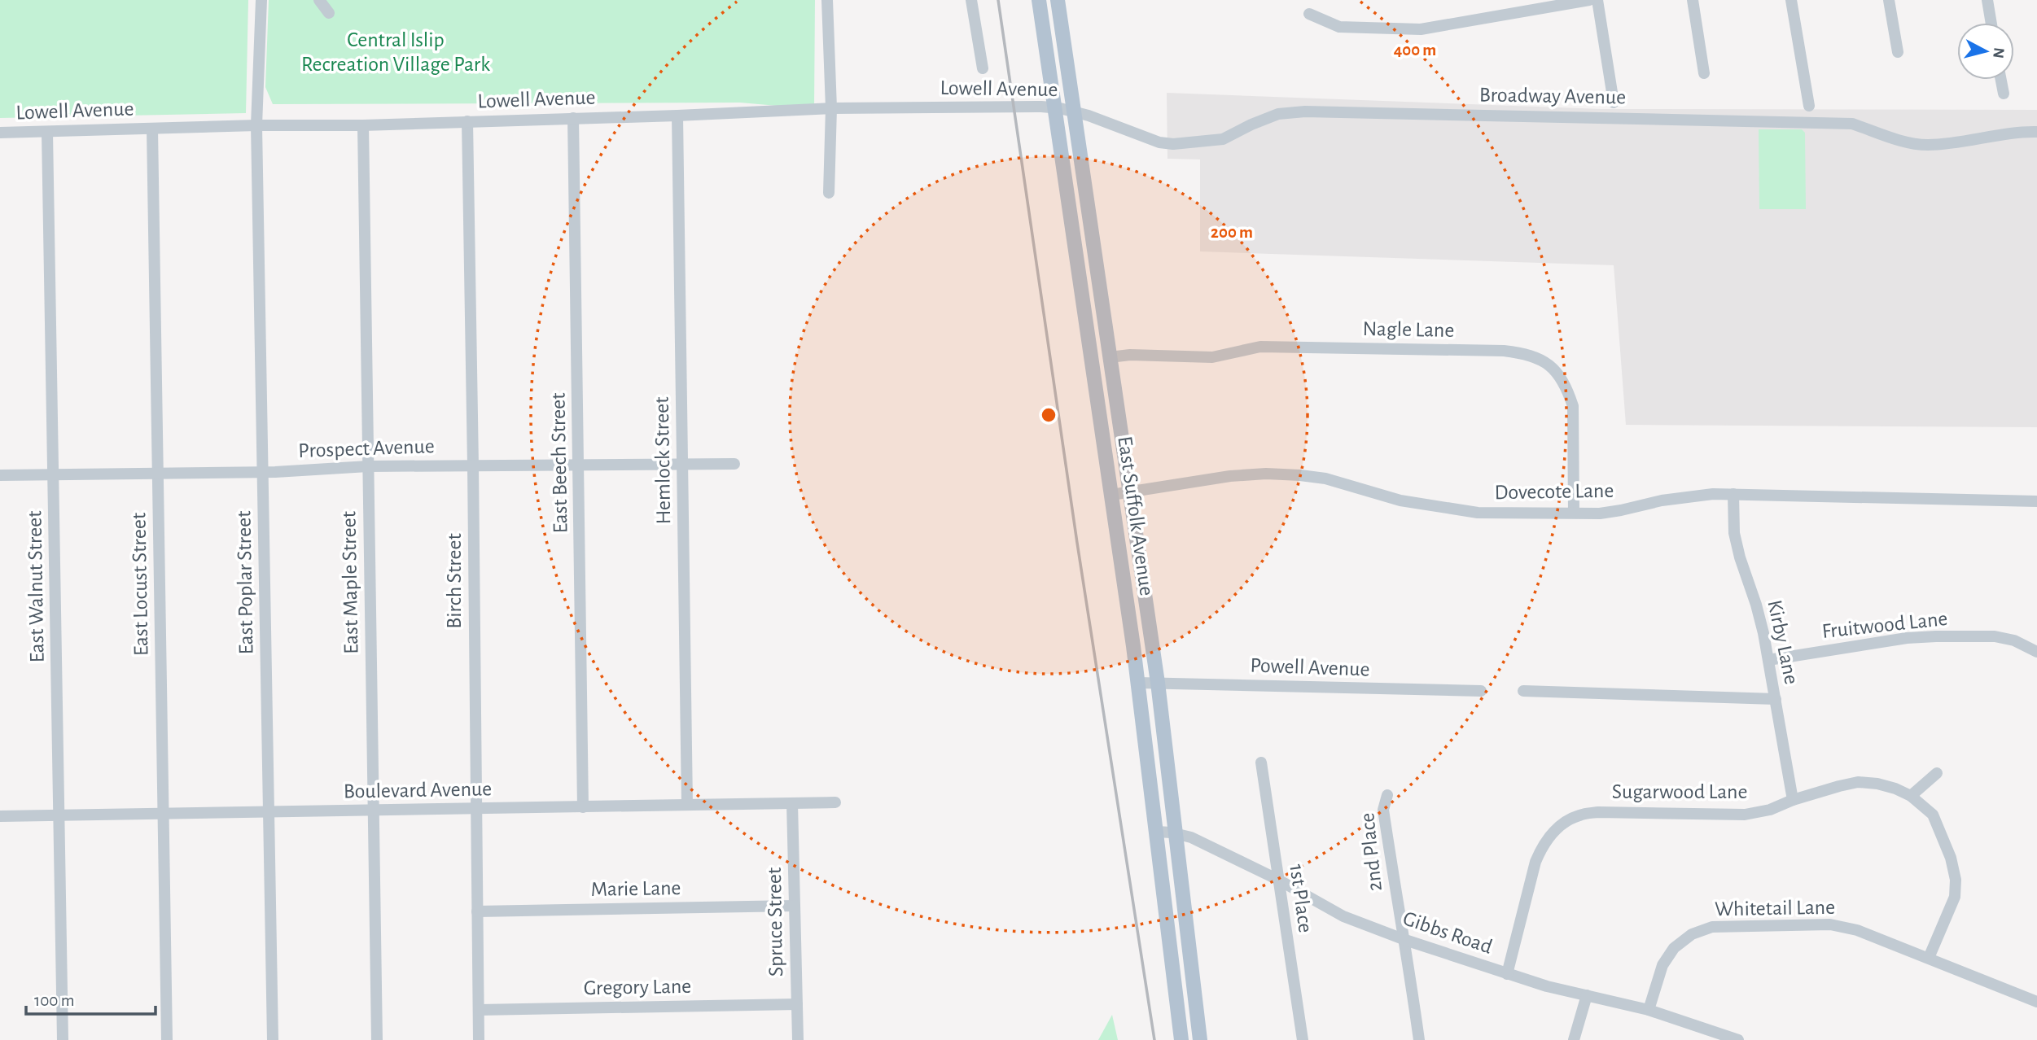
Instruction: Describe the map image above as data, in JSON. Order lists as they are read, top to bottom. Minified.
{"streets":{"main road":["East Suffolk Avenue"],"street":["Lowell Avenue","Broadway Avenue","Nagle Lane","Prospect Avenue","Hemlock Street","East Beech Street","Dovecote Lane","Birch Street","East Poplar Street","East Maple Street","East Locust Street","East Walnut Street","Fruitwood Lane","Kirby Lane","Powell Avenue","Boulevard Avenue","Sugarwood Lane","2nd Place","Marie Lane","1st Place","Whitetail Lane","Spruce Street","Gibbs Road","Gregory Lane"]},"crossings":[["Lowell Avenue","Broadway Avenue"],["Lowell Avenue","Hemlock Street"],["Lowell Avenue","East Beech Street"],["Lowell Avenue","East Suffolk Avenue"],["Lowell Avenue","Birch Street"],["Lowell Avenue","East Poplar Street"],["Lowell Avenue","East Maple Street"],["Lowell Avenue","East Locust Street"],["Lowell Avenue","East Walnut Street"],["Broadway Avenue","East Suffolk Avenue"],["Nagle Lane","Dovecote Lane"],["Nagle Lane","East Suffolk Avenue"],["Prospect Avenue","Hemlock Street"],["Prospect Avenue","East Beech Street"],["Prospect Avenue","Birch Street"],["Prospect Avenue","East Poplar Street"],["Prospect Avenue","East Maple Street"],["Prospect Avenue","East Locust Street"],["Prospect Avenue","East Walnut Street"],["Hemlock Street","Boulevard Avenue"],["East Beech Street","Boulevard Avenue"],["Dovecote Lane","East Suffolk Avenue"],["Dovecote Lane","Kirby Lane"],["East Suffolk Avenue","Powell Avenue"],["East Suffolk Avenue","Gibbs Road"],["Birch Street","Boulevard Avenue"],["Birch Street","Marie Lane"],["Birch Street","Gregory Lane"],["East Poplar Street","Boulevard Avenue"],["East Maple Street","Boulevard Avenue"],["East Locust Street","Boulevard Avenue"],["East Walnut Street","Boulevard Avenue"],["Fruitwood Lane","Kirby Lane"],["Kirby Lane","Sugarwood Lane"],["Boulevard Avenue","Spruce Street"],["Sugarwood Lane","Whitetail Lane"],["Sugarwood Lane","Gibbs Road"],["2nd Place","Gibbs Road"],["Marie Lane","Spruce Street"],["1st Place","Gibbs Road"],["Whitetail Lane","Gibbs Road"],["Spruce Street","Gregory Lane"]],"parks":["Central Islip Recreation Village Park"],"scale_bar":"100 m","north":"right","rings":["400 m","200 m"]}
